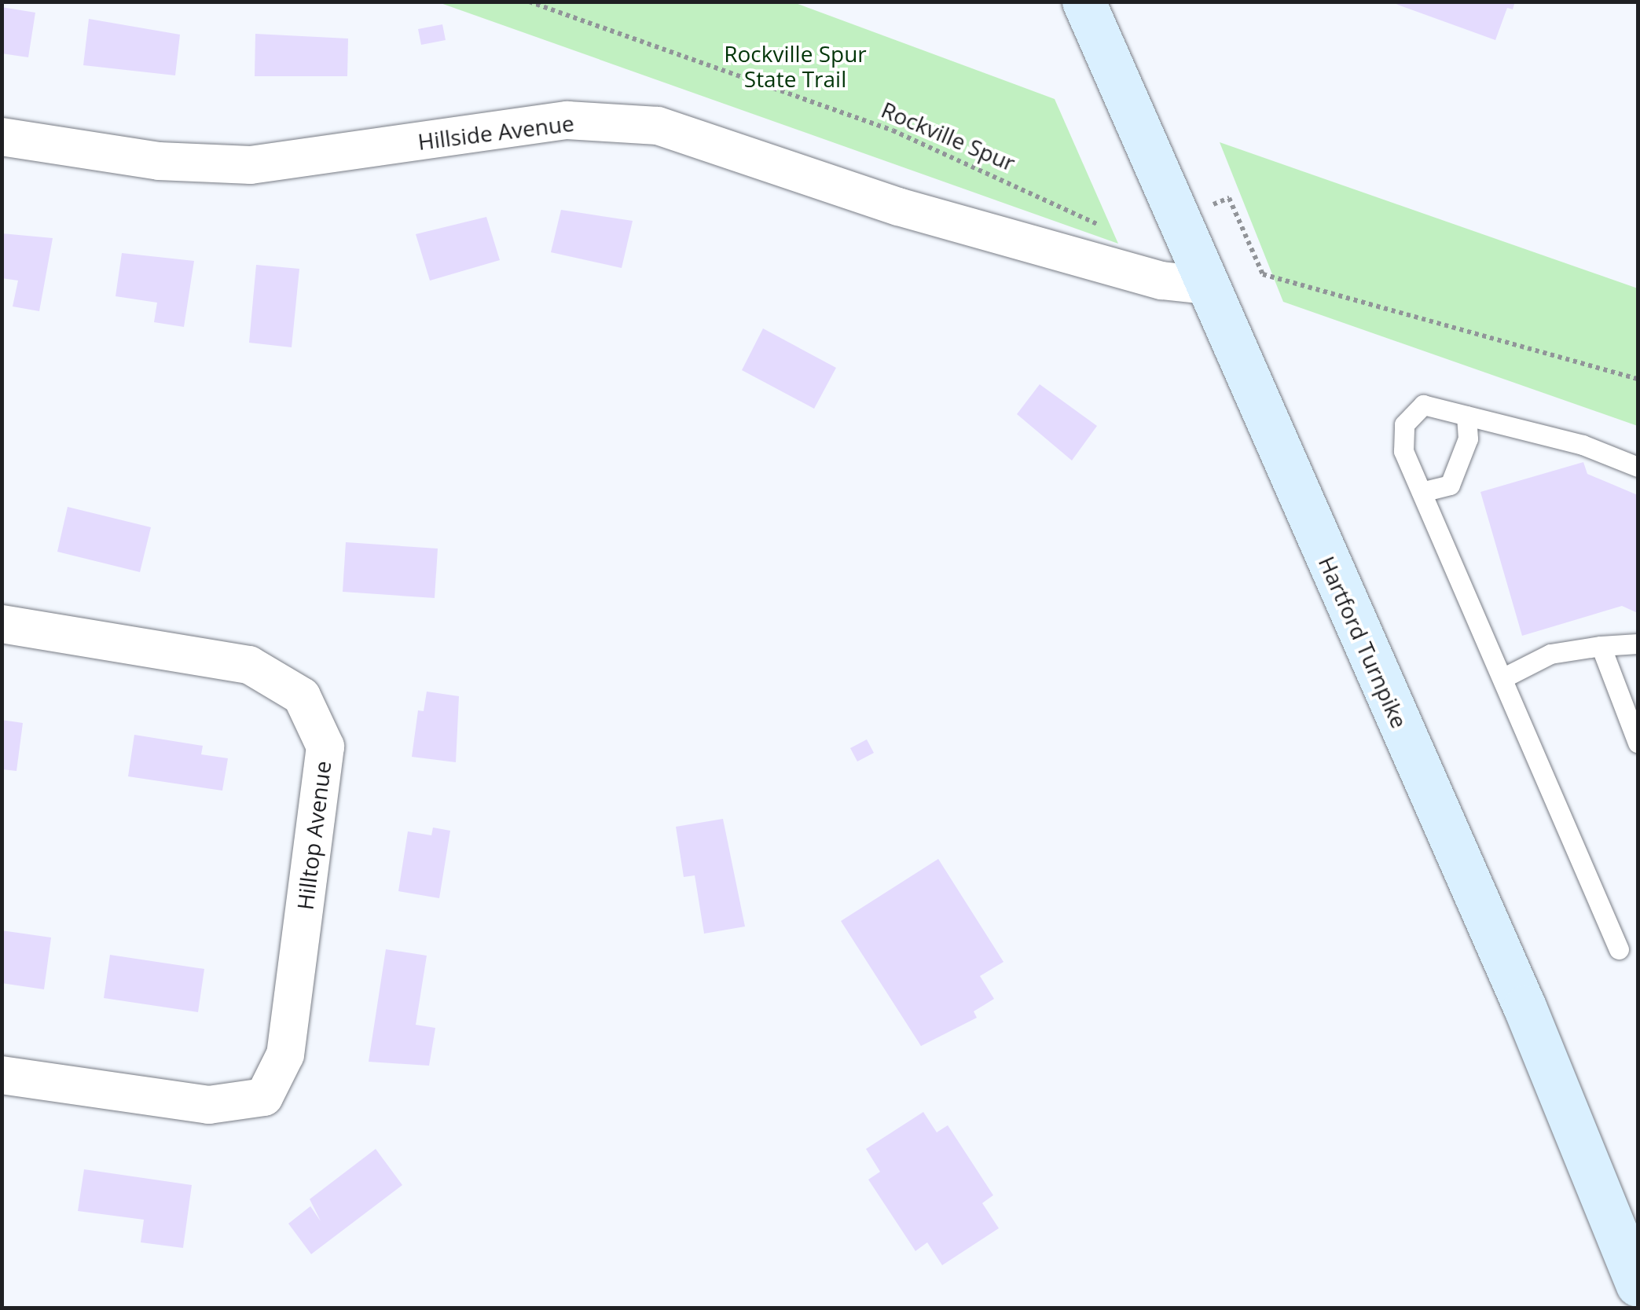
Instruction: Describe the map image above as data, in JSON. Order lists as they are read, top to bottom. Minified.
{"streets":{"main road":["Hartford Turnpike"],"street":["Hillside Avenue","Hilltop Avenue"],"path":["Rockville Spur"]},"crossings":[["Hillside Avenue","Hartford Turnpike"]],"parks":["Rockville Spur State Trail"]}
